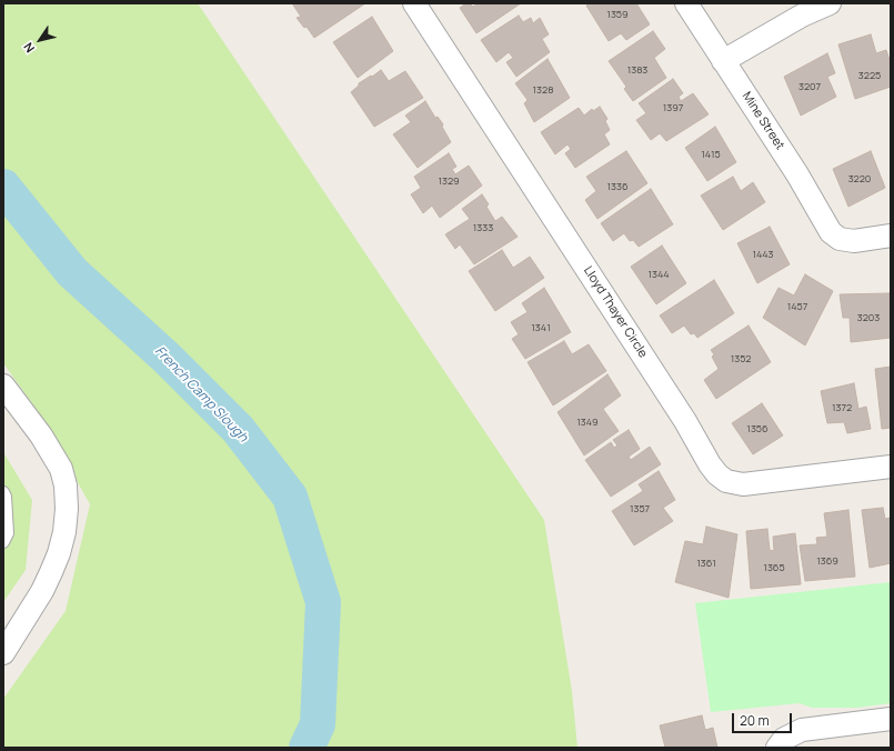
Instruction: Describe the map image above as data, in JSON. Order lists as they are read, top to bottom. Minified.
{"streets":{"street":["Mine Street","Lloyd Thayer Circle"]},"water":["French Camp Slough"],"house_numbers":["1359","1383","3225","3207","1328","1397","1415","3220","1329","1336","1333","1443","1344","1457","3203","1341","1352","1372","1349","1356","1357","1369","1361","1365"],"scale_bar":"20 m","north":"bottom left"}
